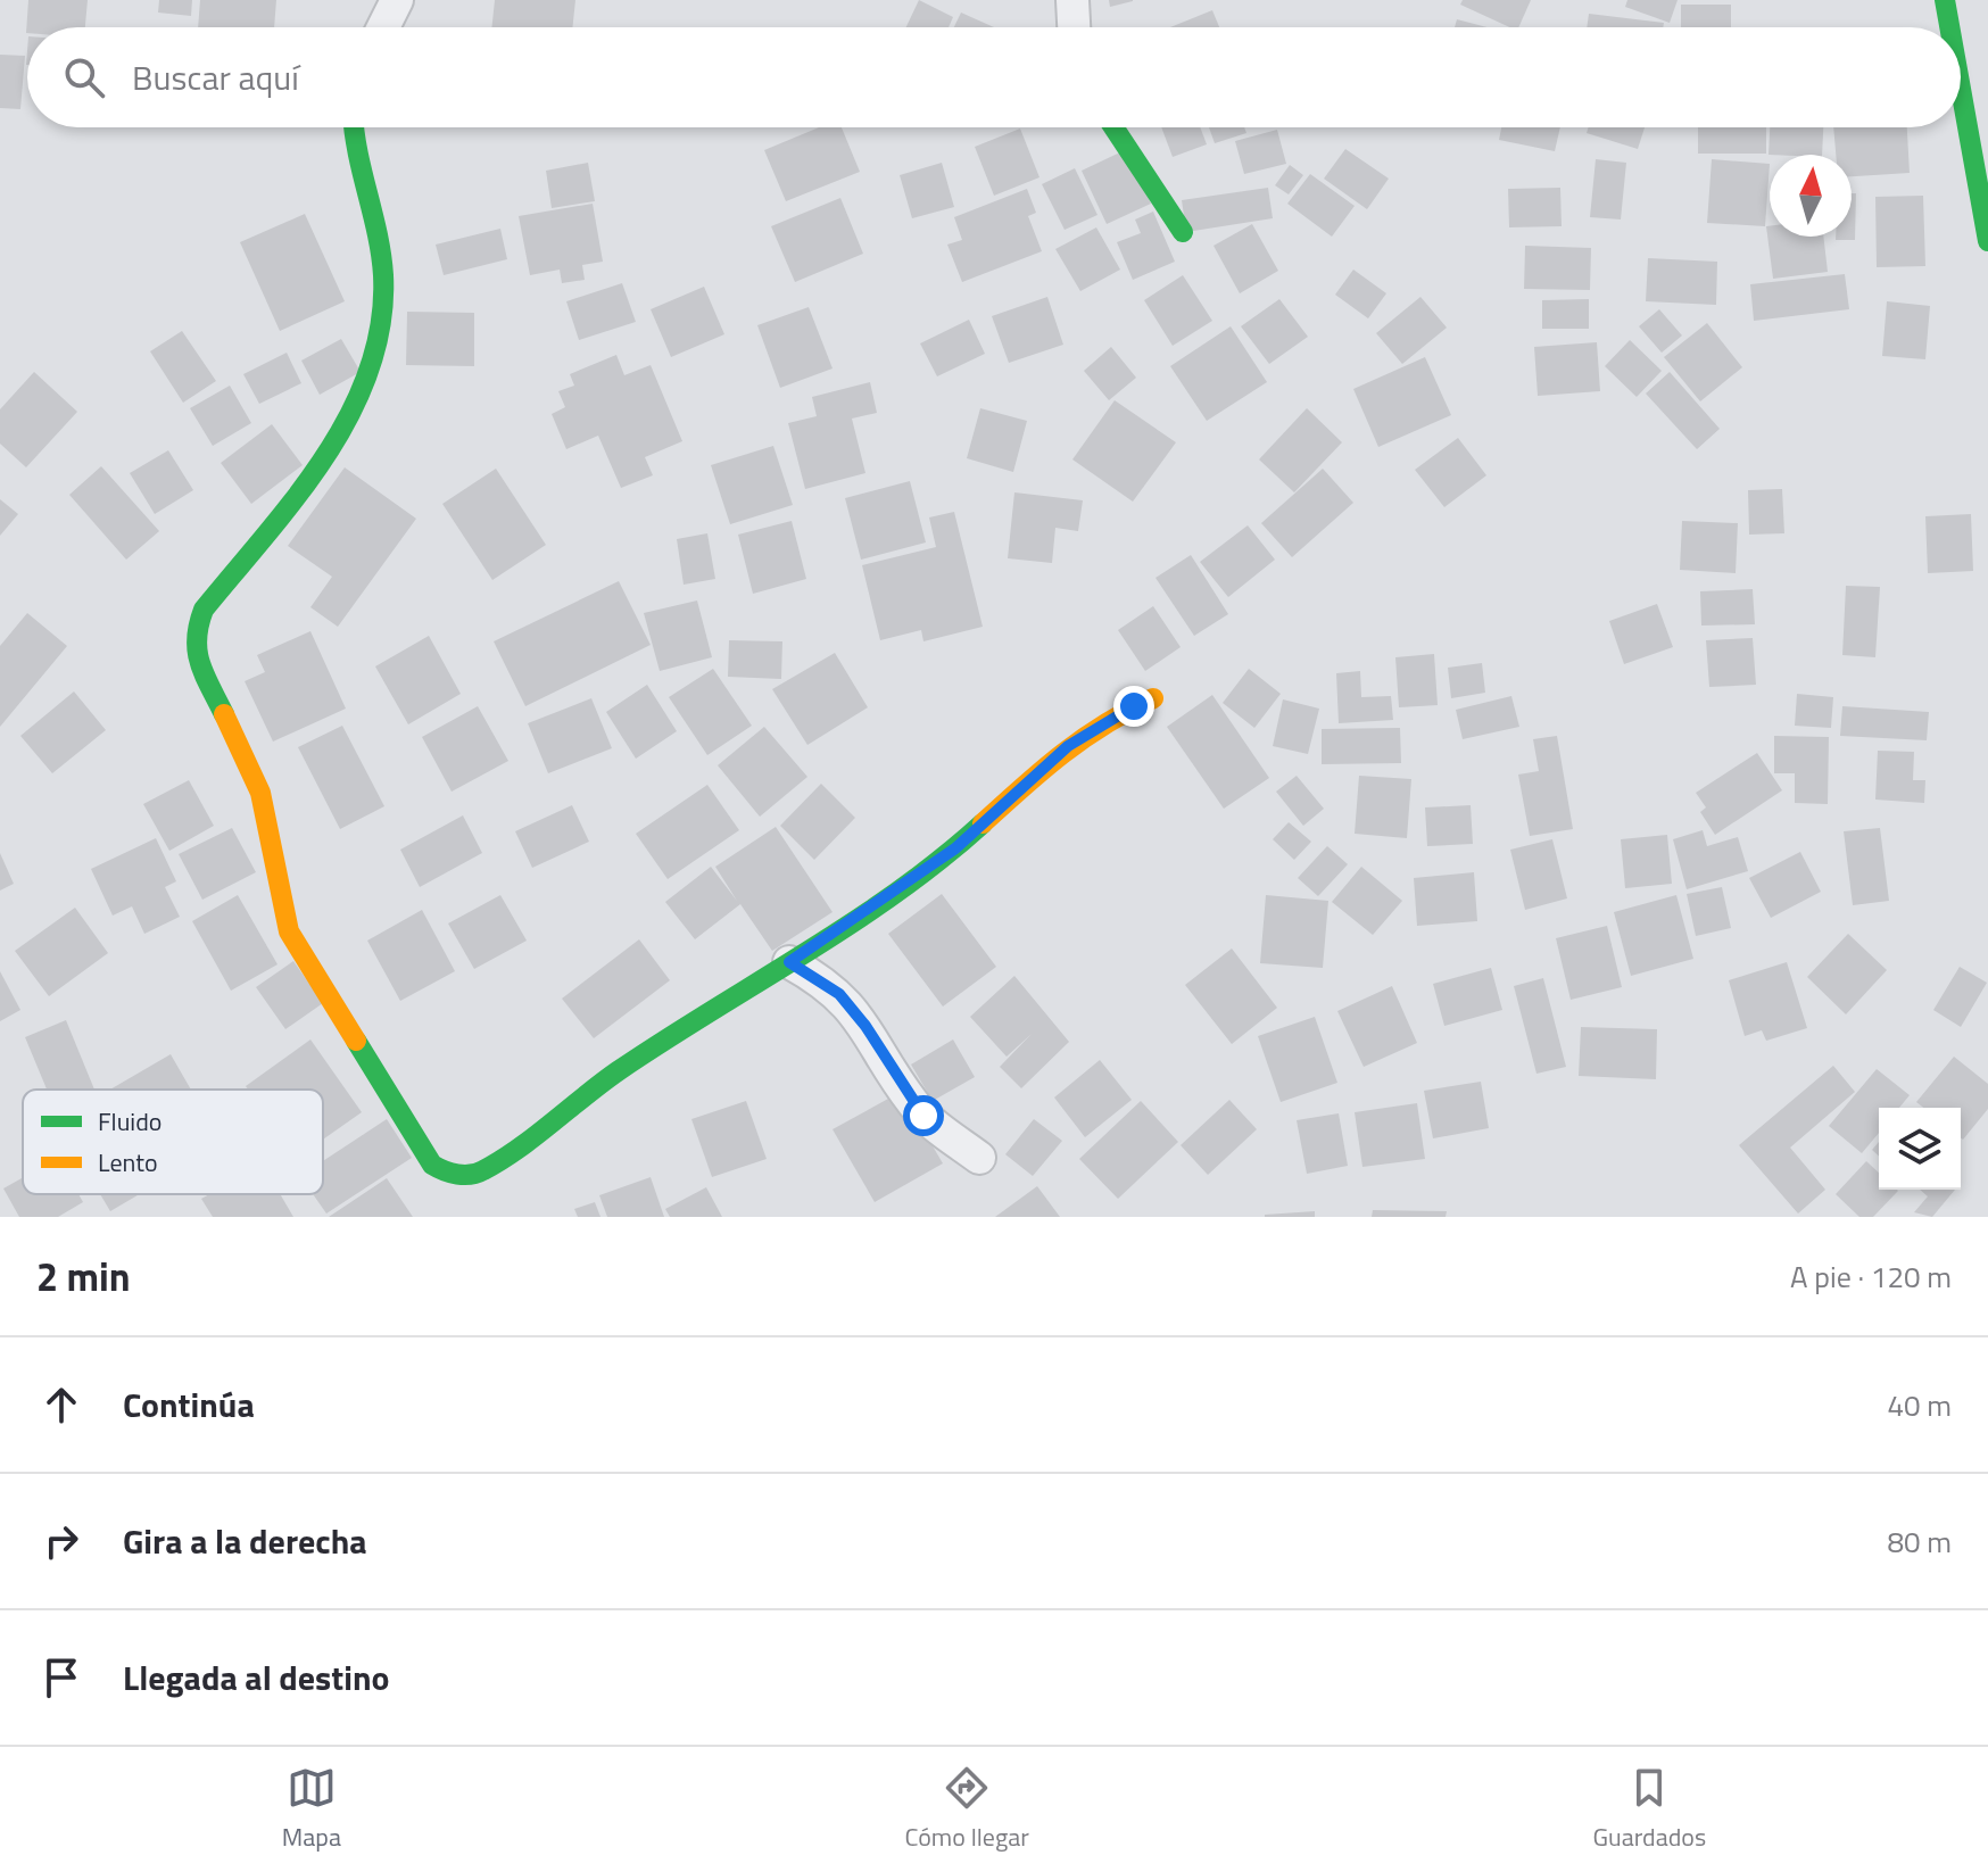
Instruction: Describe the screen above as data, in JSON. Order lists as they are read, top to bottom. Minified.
{"legend":["Fluido","Lento"],"north":"top","page":{"search":"Buscar aquí","heading":["2 min","A pie · 120 m"],"list":[["Continúa","40 m"],["Gira a la derecha","80 m"],"Llegada al destino"],"nav":["Mapa","Cómo llegar","Guardados"]}}
